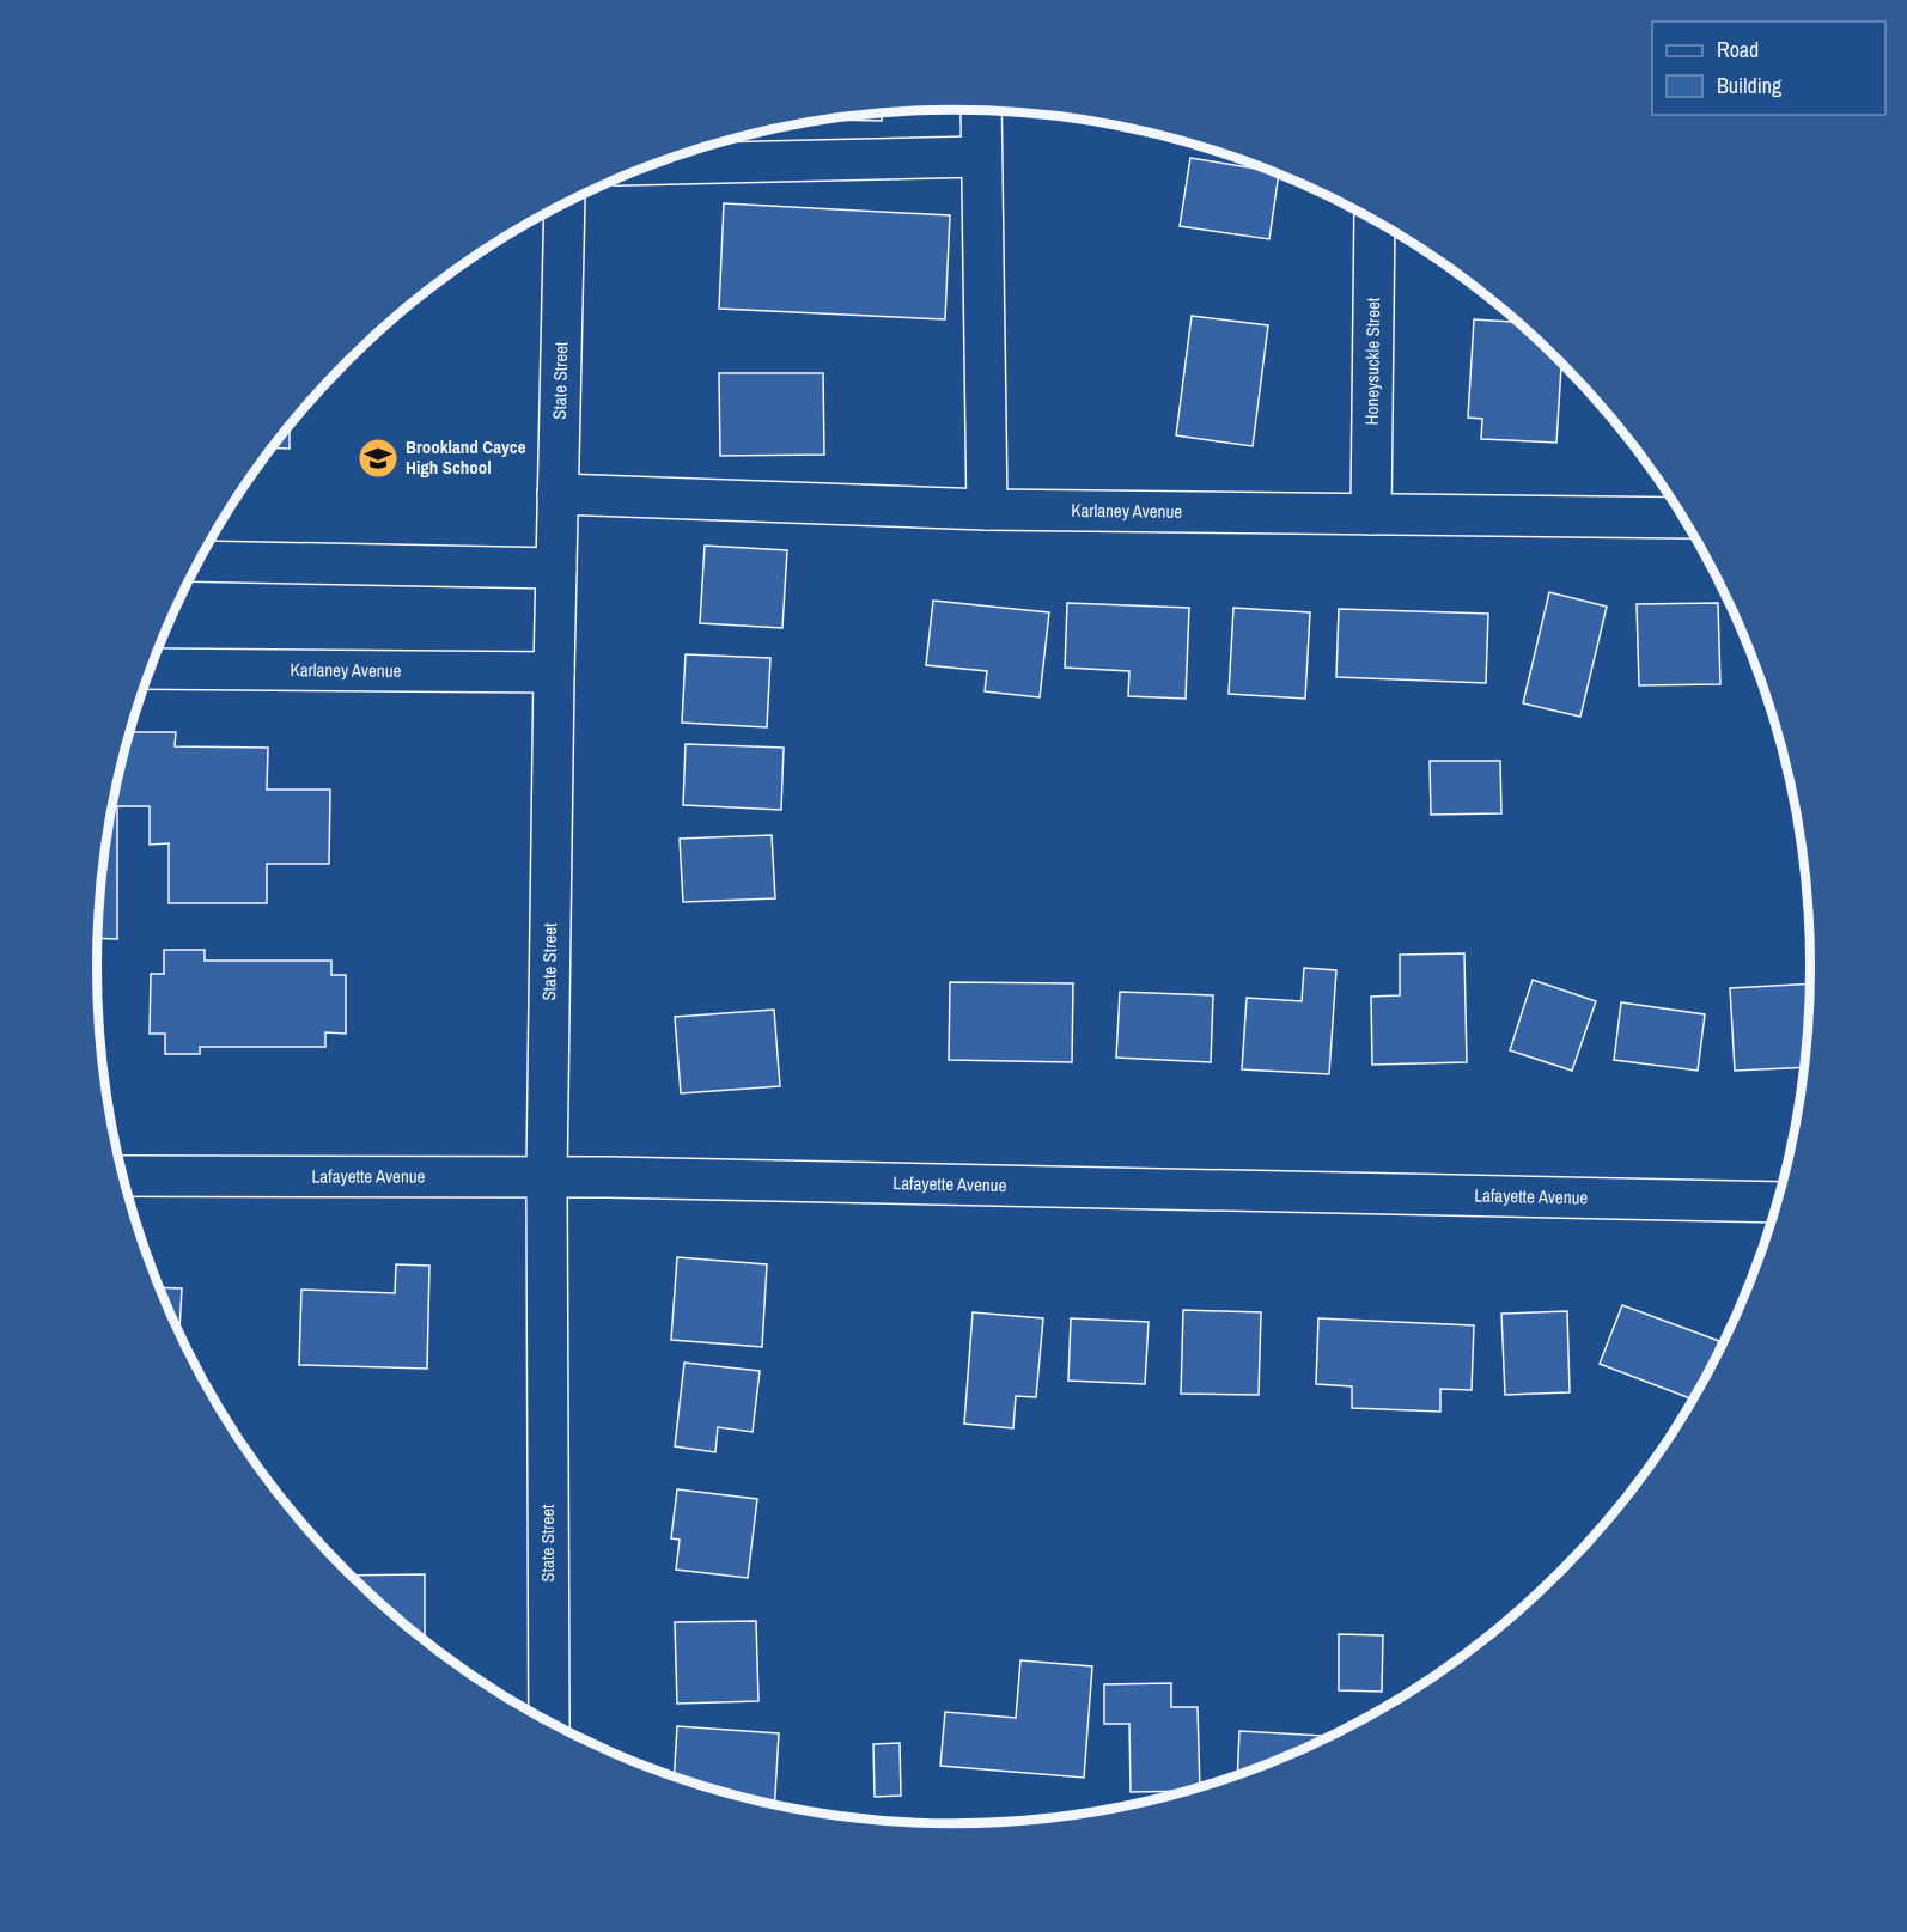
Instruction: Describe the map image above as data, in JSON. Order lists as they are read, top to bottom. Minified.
{"streets":{"street":["Honeysuckle Street","State Street","Karlaney Avenue","Lafayette Avenue"]},"crossings":[["Honeysuckle Street","Karlaney Avenue"],["State Street","Karlaney Avenue"],["State Street","Lafayette Avenue"]],"places":{"school or university":["Brookland Cayce High School"]},"legend":["Road","Building"]}
